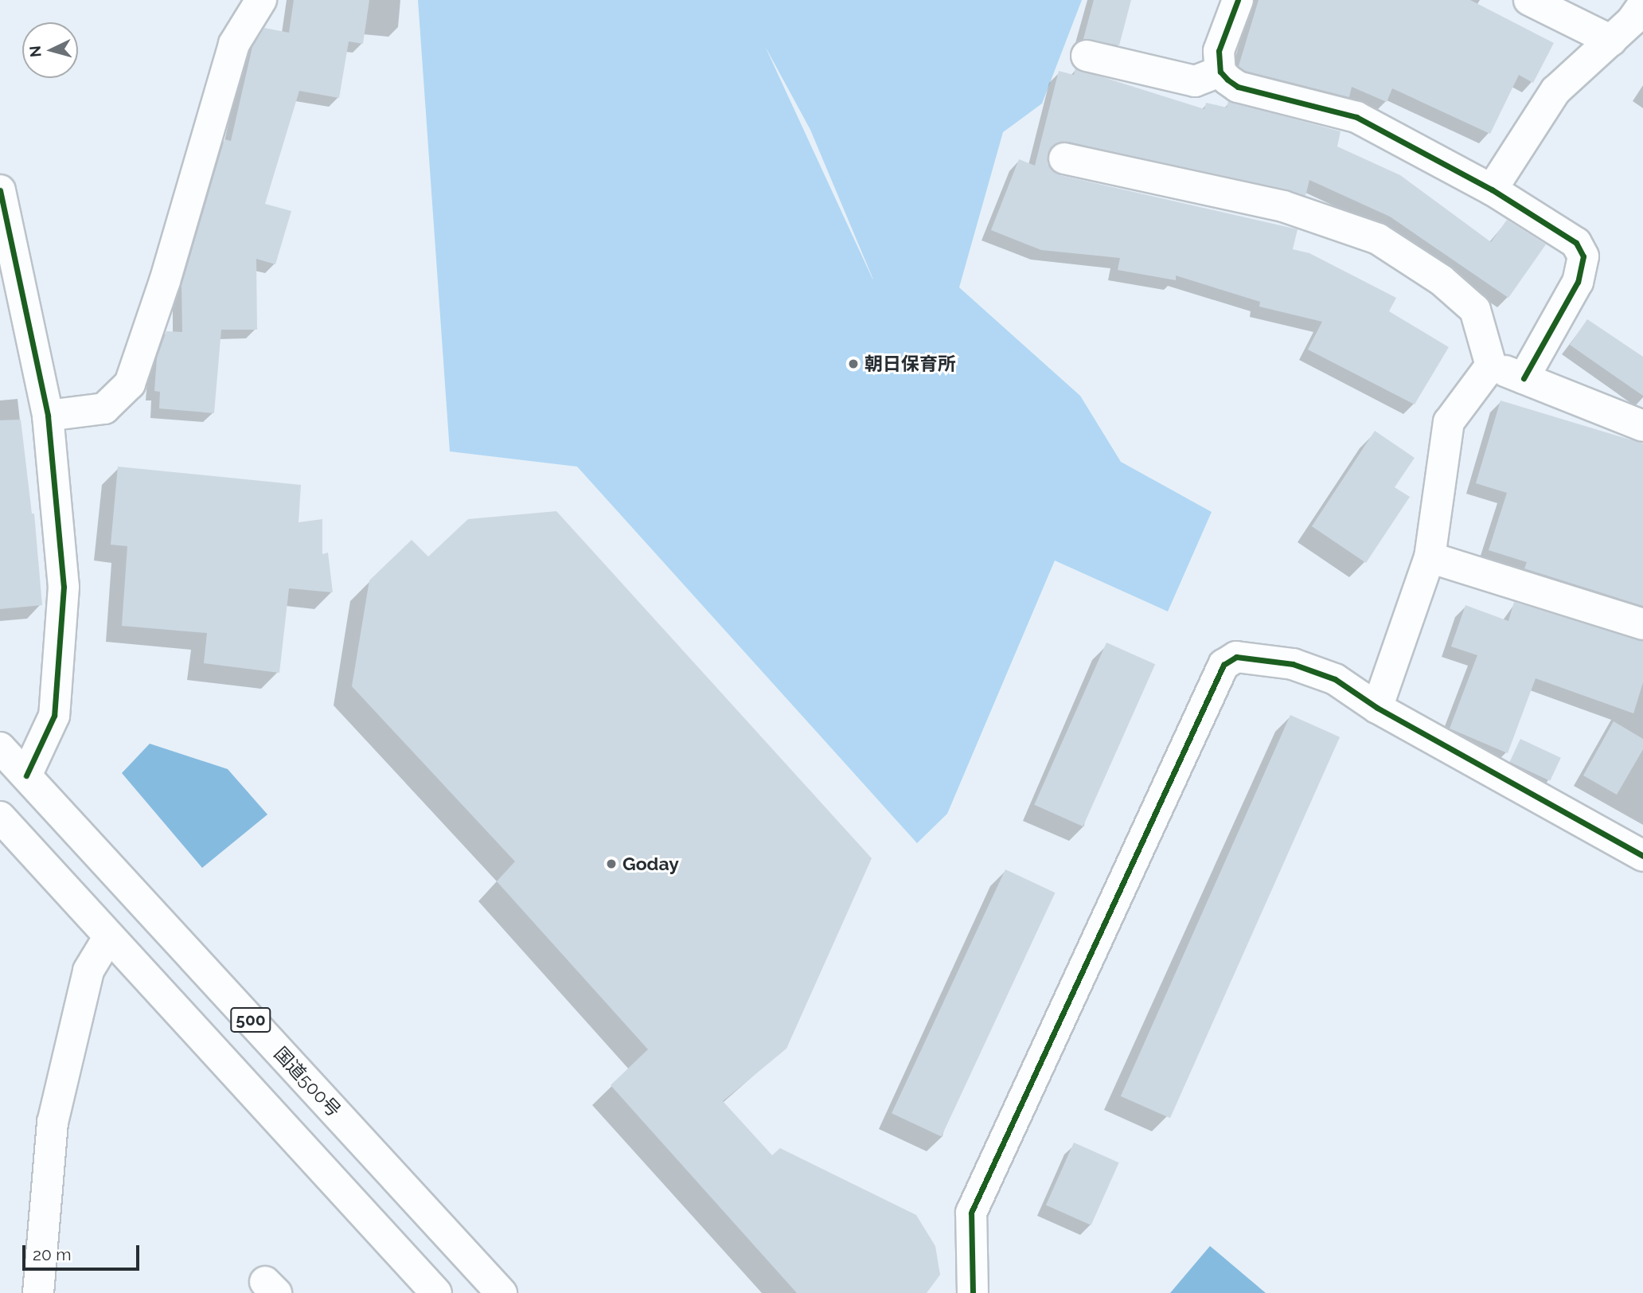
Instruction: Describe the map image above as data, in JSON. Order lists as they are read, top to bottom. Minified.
{"streets":{"main road":["500","国道500号"]},"places":["朝日保育所","Goday"],"scale_bar":"20 m","north":"left"}
